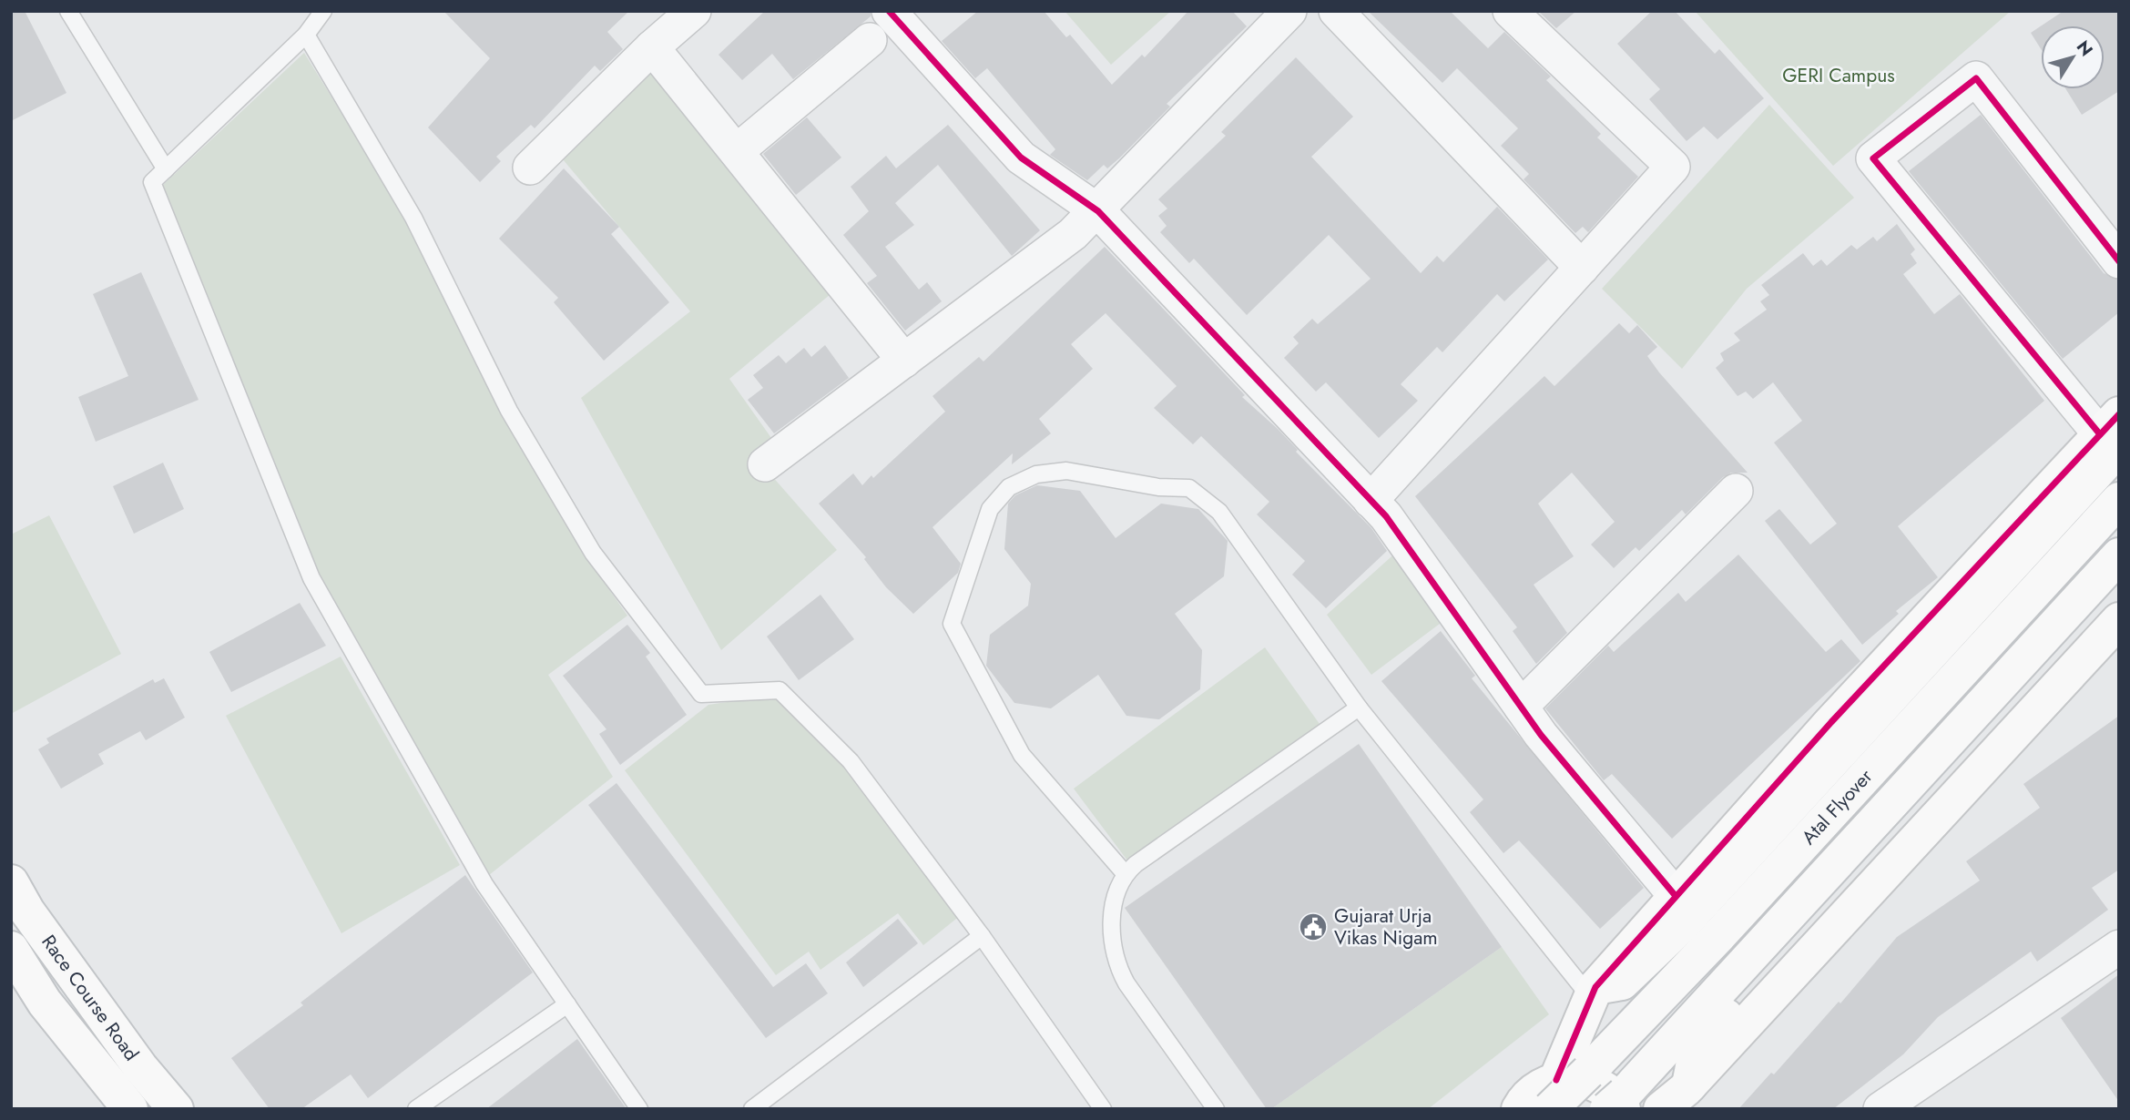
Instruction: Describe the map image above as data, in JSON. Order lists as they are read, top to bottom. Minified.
{"streets":{"main road":["Atal Flyover","Race Course Road"]},"parks":["GERI Campus"],"places":{"public building":["Gujarat Urja Vikas Nigam"]},"north":"top right"}
